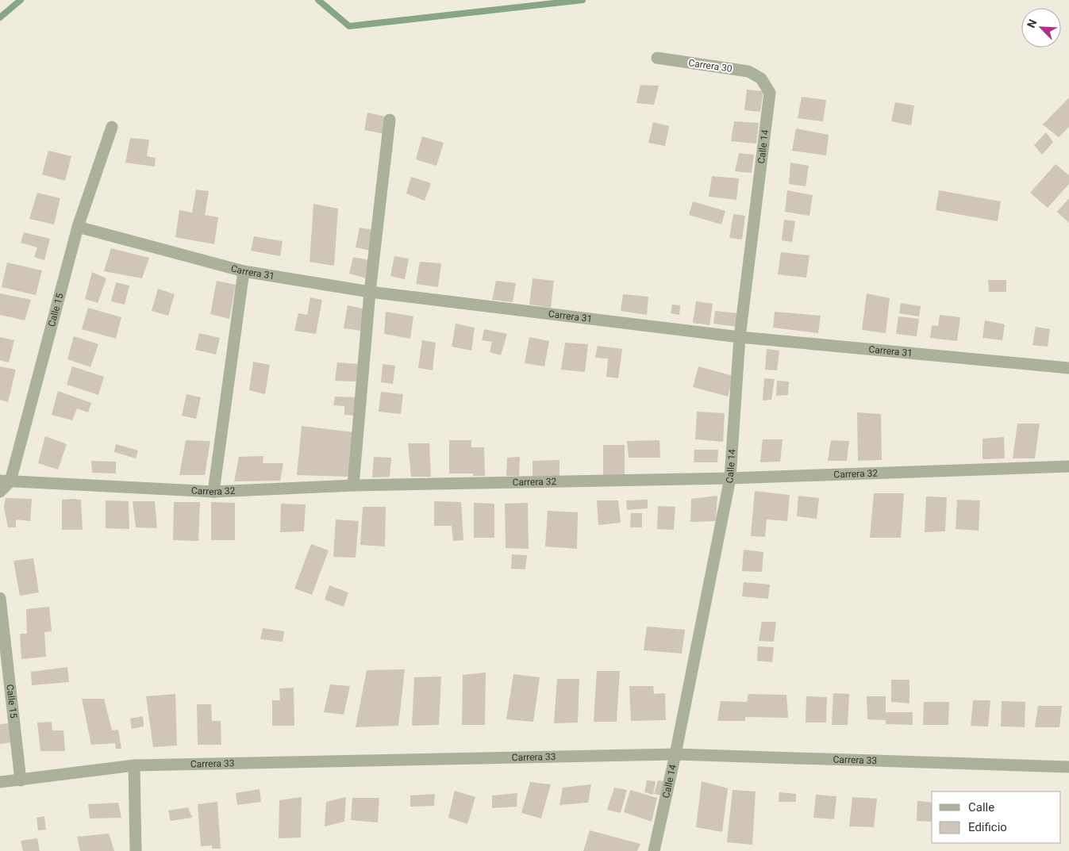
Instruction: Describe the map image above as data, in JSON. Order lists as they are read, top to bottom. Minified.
{"streets":{"street":["Carrera 30","Calle 14","Carrera 31","Calle 15","Carrera 32","Carrera 33"]},"crossings":[["Carrera 30","Calle 14"],["Calle 14","Carrera 31"],["Calle 14","Carrera 32"],["Calle 14","Carrera 33"],["Carrera 31","Calle 15"],["Calle 15","Carrera 32"],["Calle 15","Carrera 33"]],"legend":["Calle","Edificio"],"north":"top left"}
